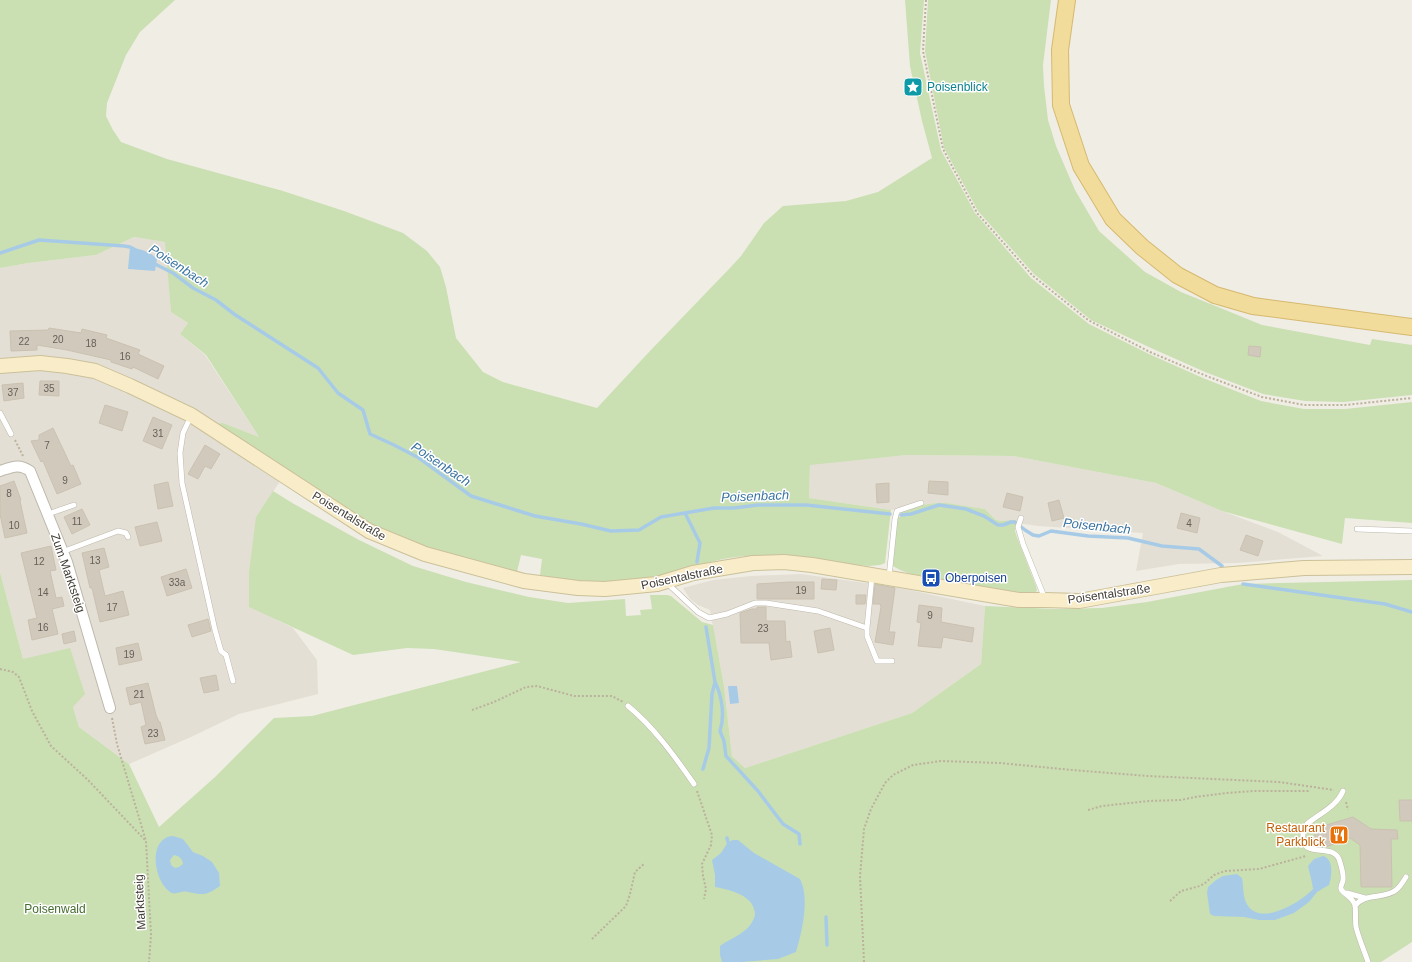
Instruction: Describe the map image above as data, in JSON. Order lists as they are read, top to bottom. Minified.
{"streets":{"main road":["Poisentalstraße"],"street":["Zum Marktsteig"],"path":["Marktsteig"]},"crossings":[["Zum Marktsteig","Marktsteig"]],"water":["Poisenbach"],"parks":["Poisenwald"],"places":{"place":["Poisenblick"],"bus stop":["Oberpoisen"],"restaurant":["Restaurant Parkblick"]},"house_numbers":["20","22","18","16","35","37","31","7","9","8","11","4","10","13","12","33a","19","14","17","9","16","23","19","21","23"]}
